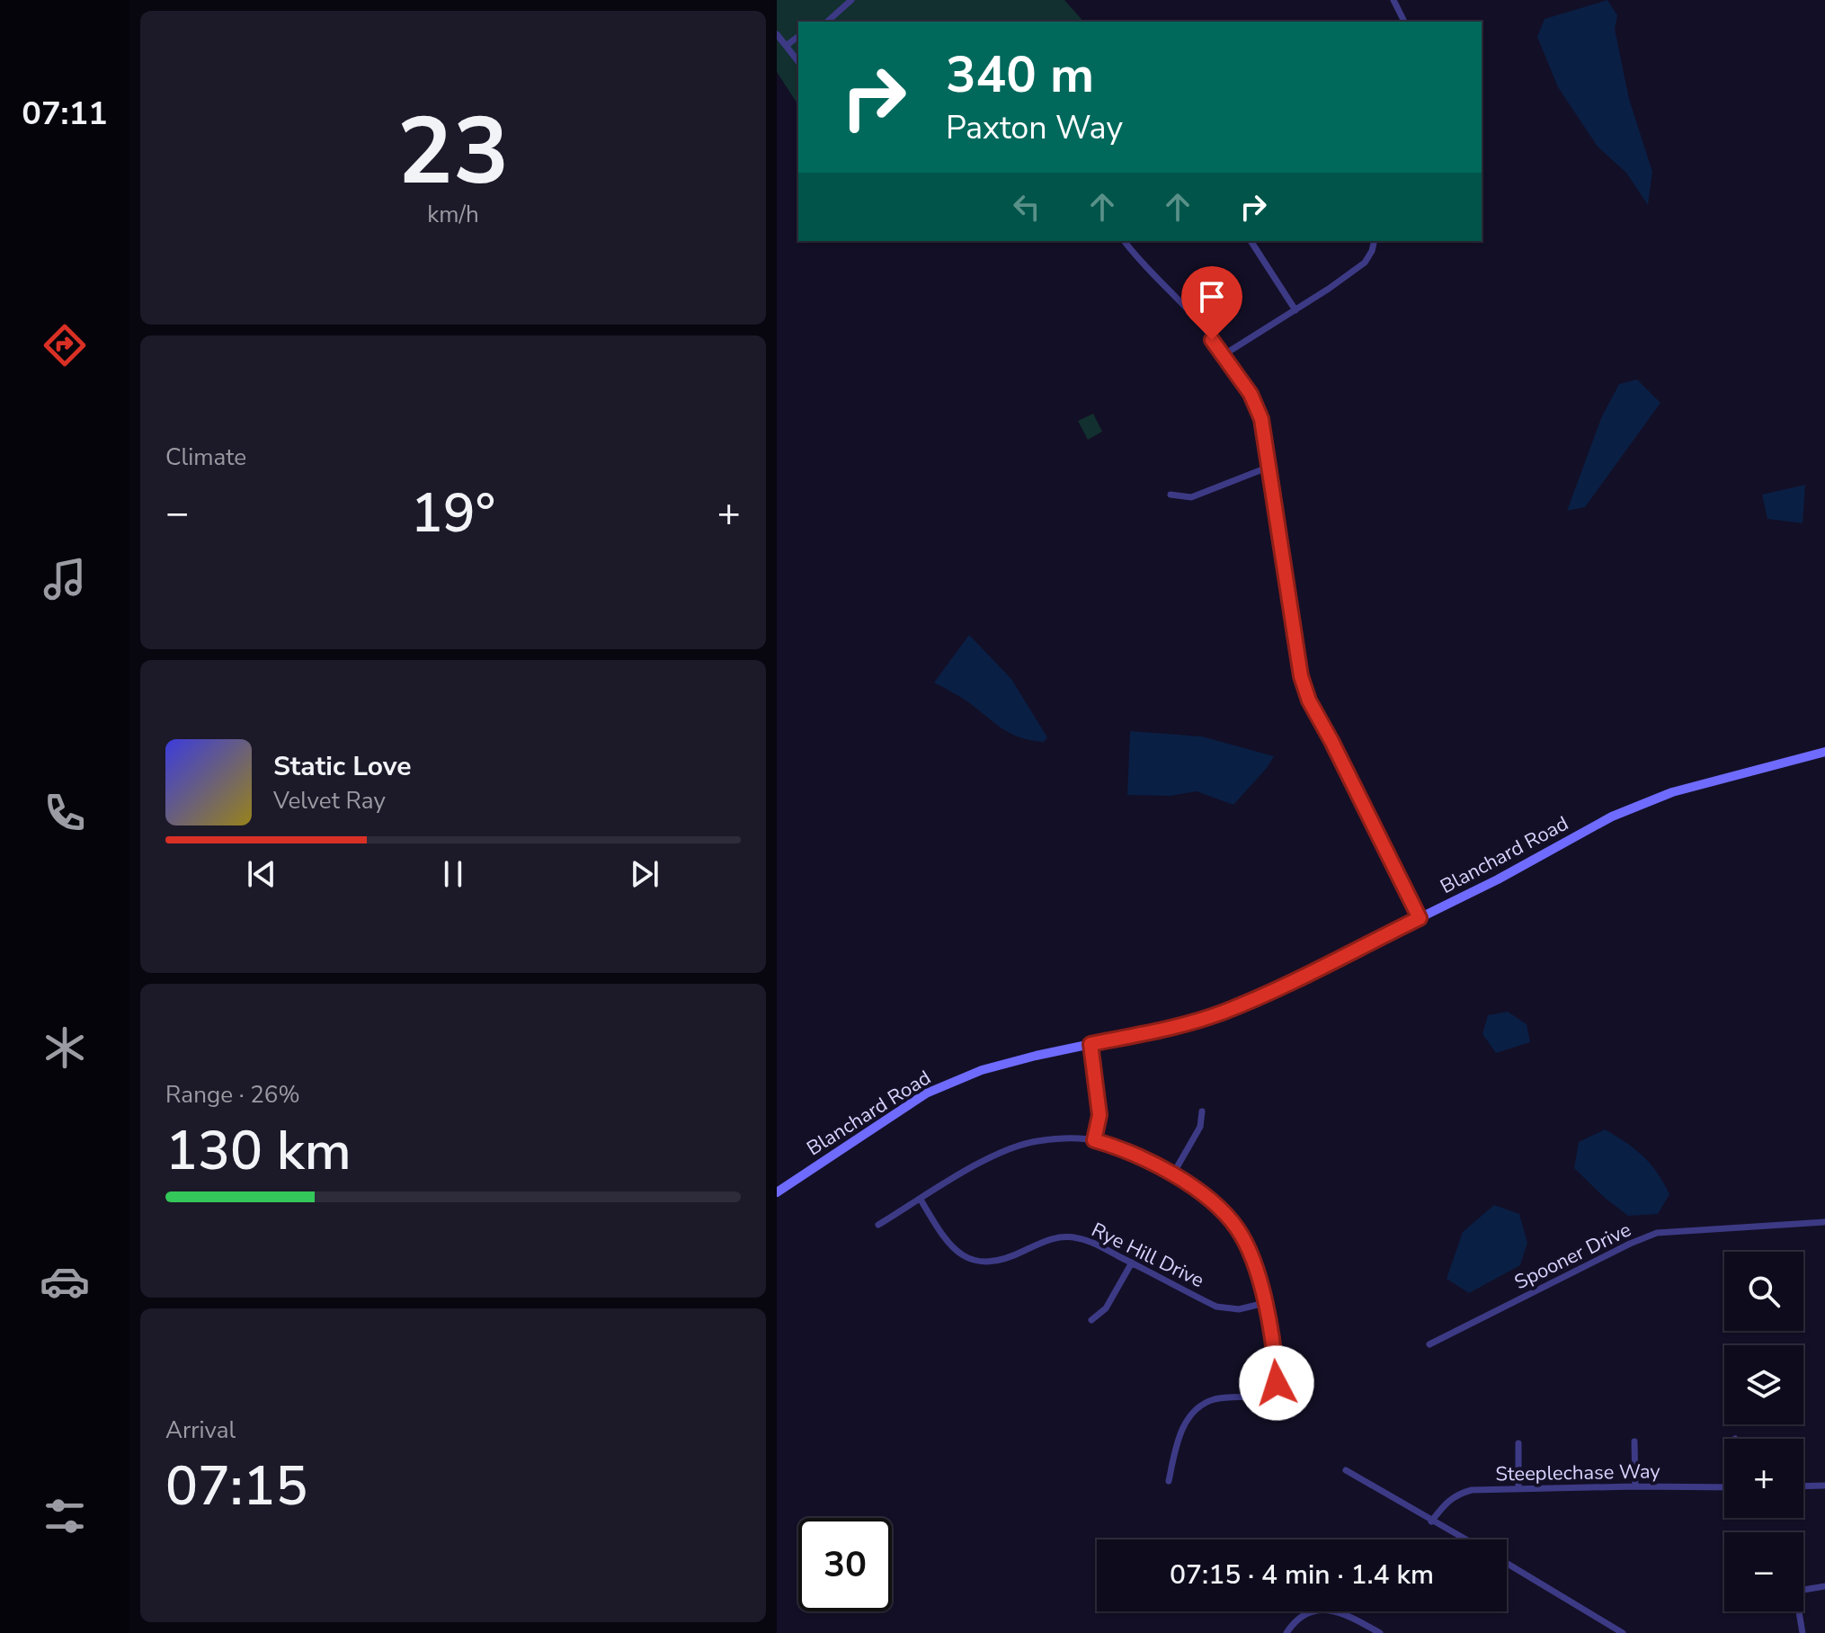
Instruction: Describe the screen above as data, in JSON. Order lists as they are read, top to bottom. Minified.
{"streets":{"street":["Blanchard Road","Rye Hill Drive","Spooner Drive","Steeplechase Way"]},"page":{"tabs":"07:11","tile":[["23","km/h"],"Climate",["Range · 26%","130 km"],["Arrival","07:15"]],"turn":["340 m","Paxton Way"],"heat":["−","19°","+"],"song":["Static Love","Velvet Ray"],"map_buttons":["+","−"],"limit":"30","trip":"07:15 · 4 min · 1.4 km"}}
